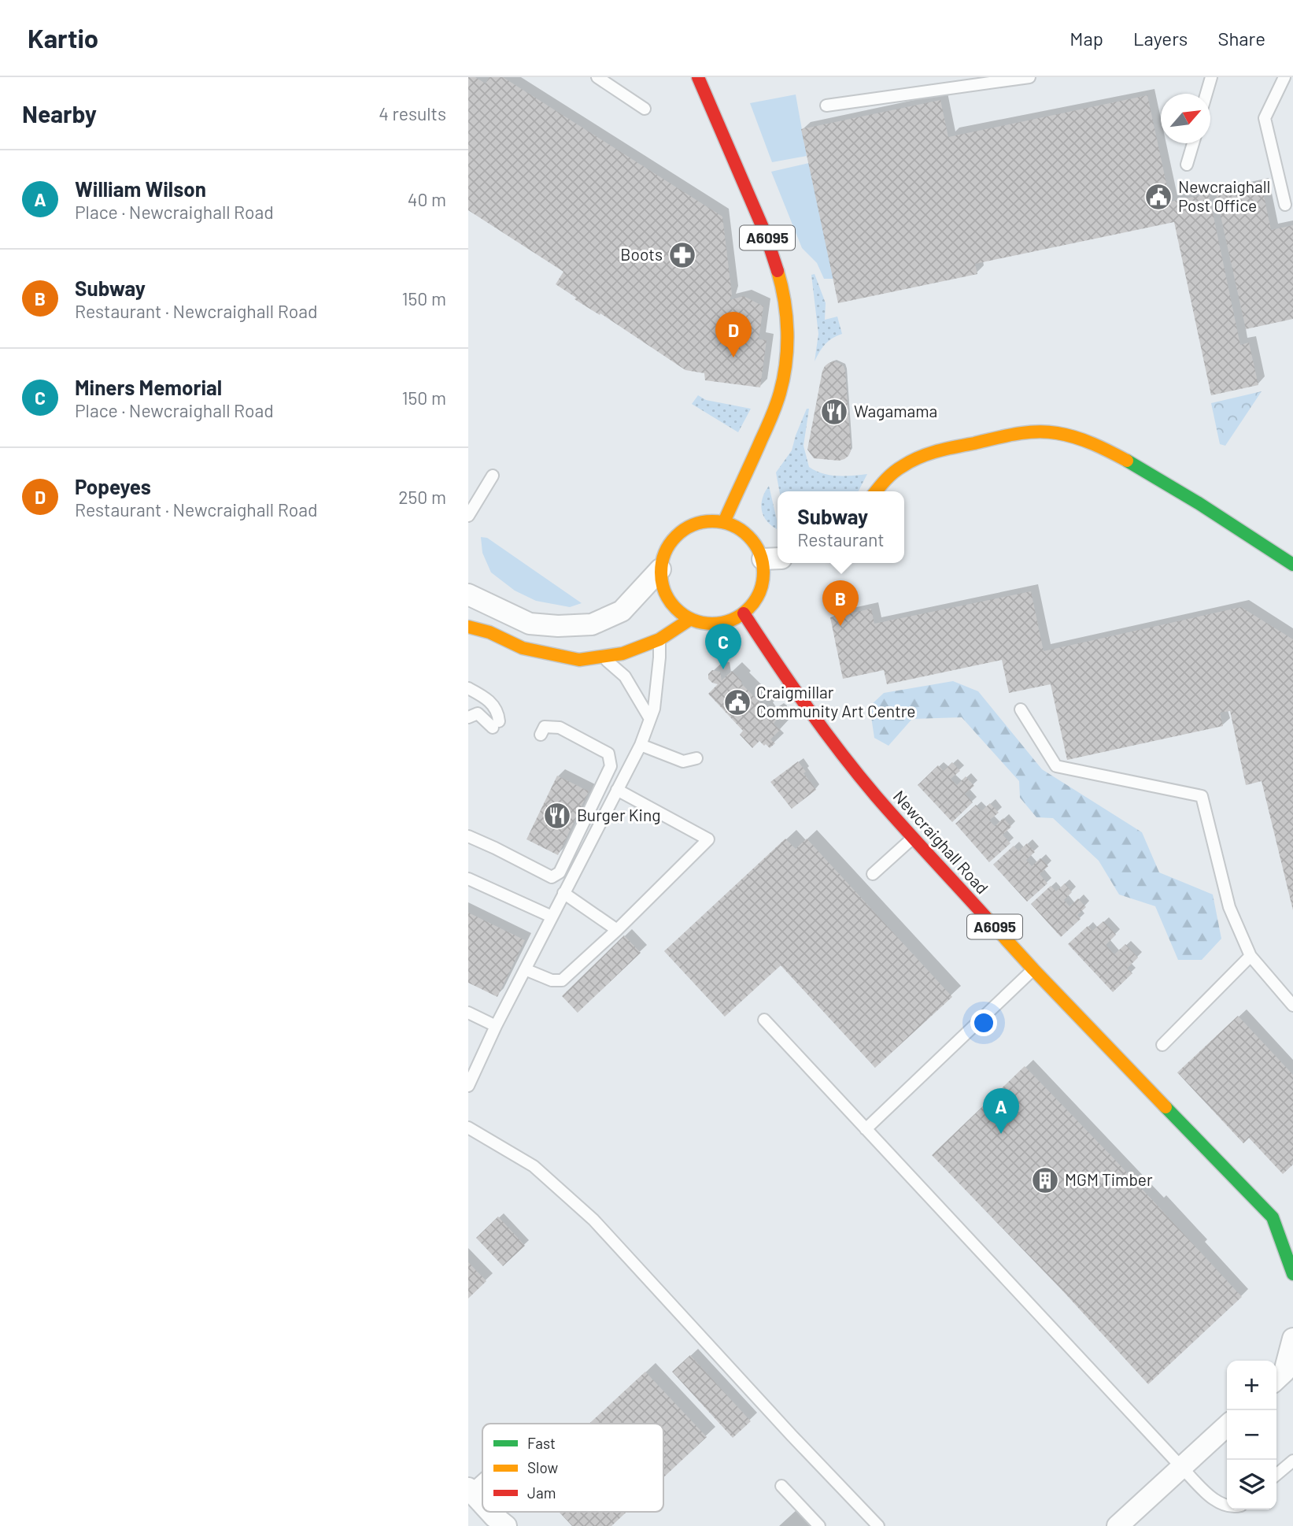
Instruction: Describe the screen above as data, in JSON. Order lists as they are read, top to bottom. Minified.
{"streets":{"main road":["A6095","Newcraighall Road"]},"crossings":[["A6095","Newcraighall Road"]],"places":{"public building":["Newcraighall Post Office","Craigmillar Community Art Centre"],"pharmacy":["Boots"],"restaurant":["Wagamama","Burger King"],"building":["MGM Timber"]},"legend":["Fast","Slow","Jam"],"north":"top right","page":{"header":"Kartio","nav":["Map","Layers","Share"],"heading":["Nearby","4 results"],"list":[{"mark":"A","name":"William Wilson","note":"Place · Newcraighall Road","value":"40 m"},{"mark":"B","name":"Subway","note":"Restaurant · Newcraighall Road","value":"150 m"},{"mark":"C","name":"Miners Memorial","note":"Place · Newcraighall Road","value":"150 m"},{"mark":"D","name":"Popeyes","note":"Restaurant · Newcraighall Road","value":"250 m"}],"pins":["D","B","C","A"],"popup":["Subway","Restaurant"],"map_buttons":["+","−"]}}
